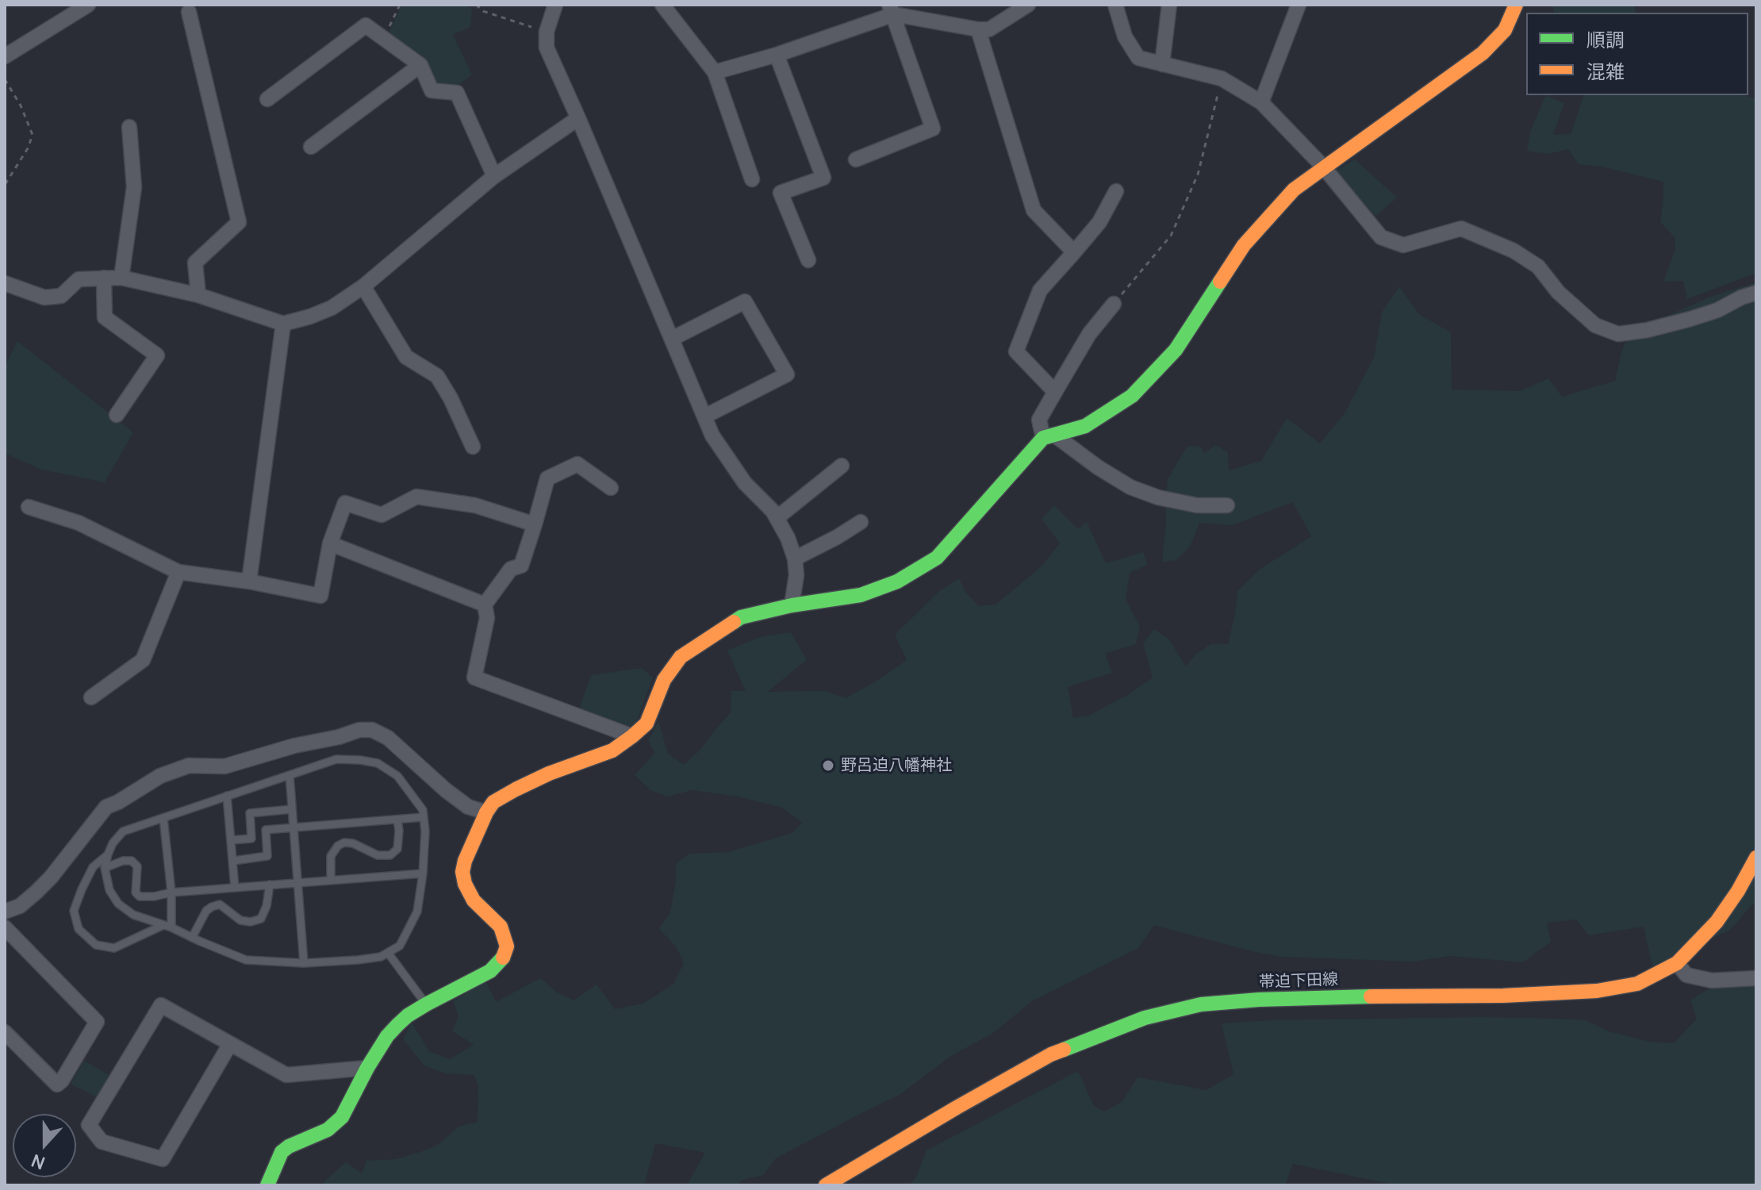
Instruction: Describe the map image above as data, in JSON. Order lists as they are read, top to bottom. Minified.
{"streets":{"street":["帯迫下田線"]},"places":["野呂迫八幡神社"],"legend":["順調","混雑"],"north":"bottom"}
